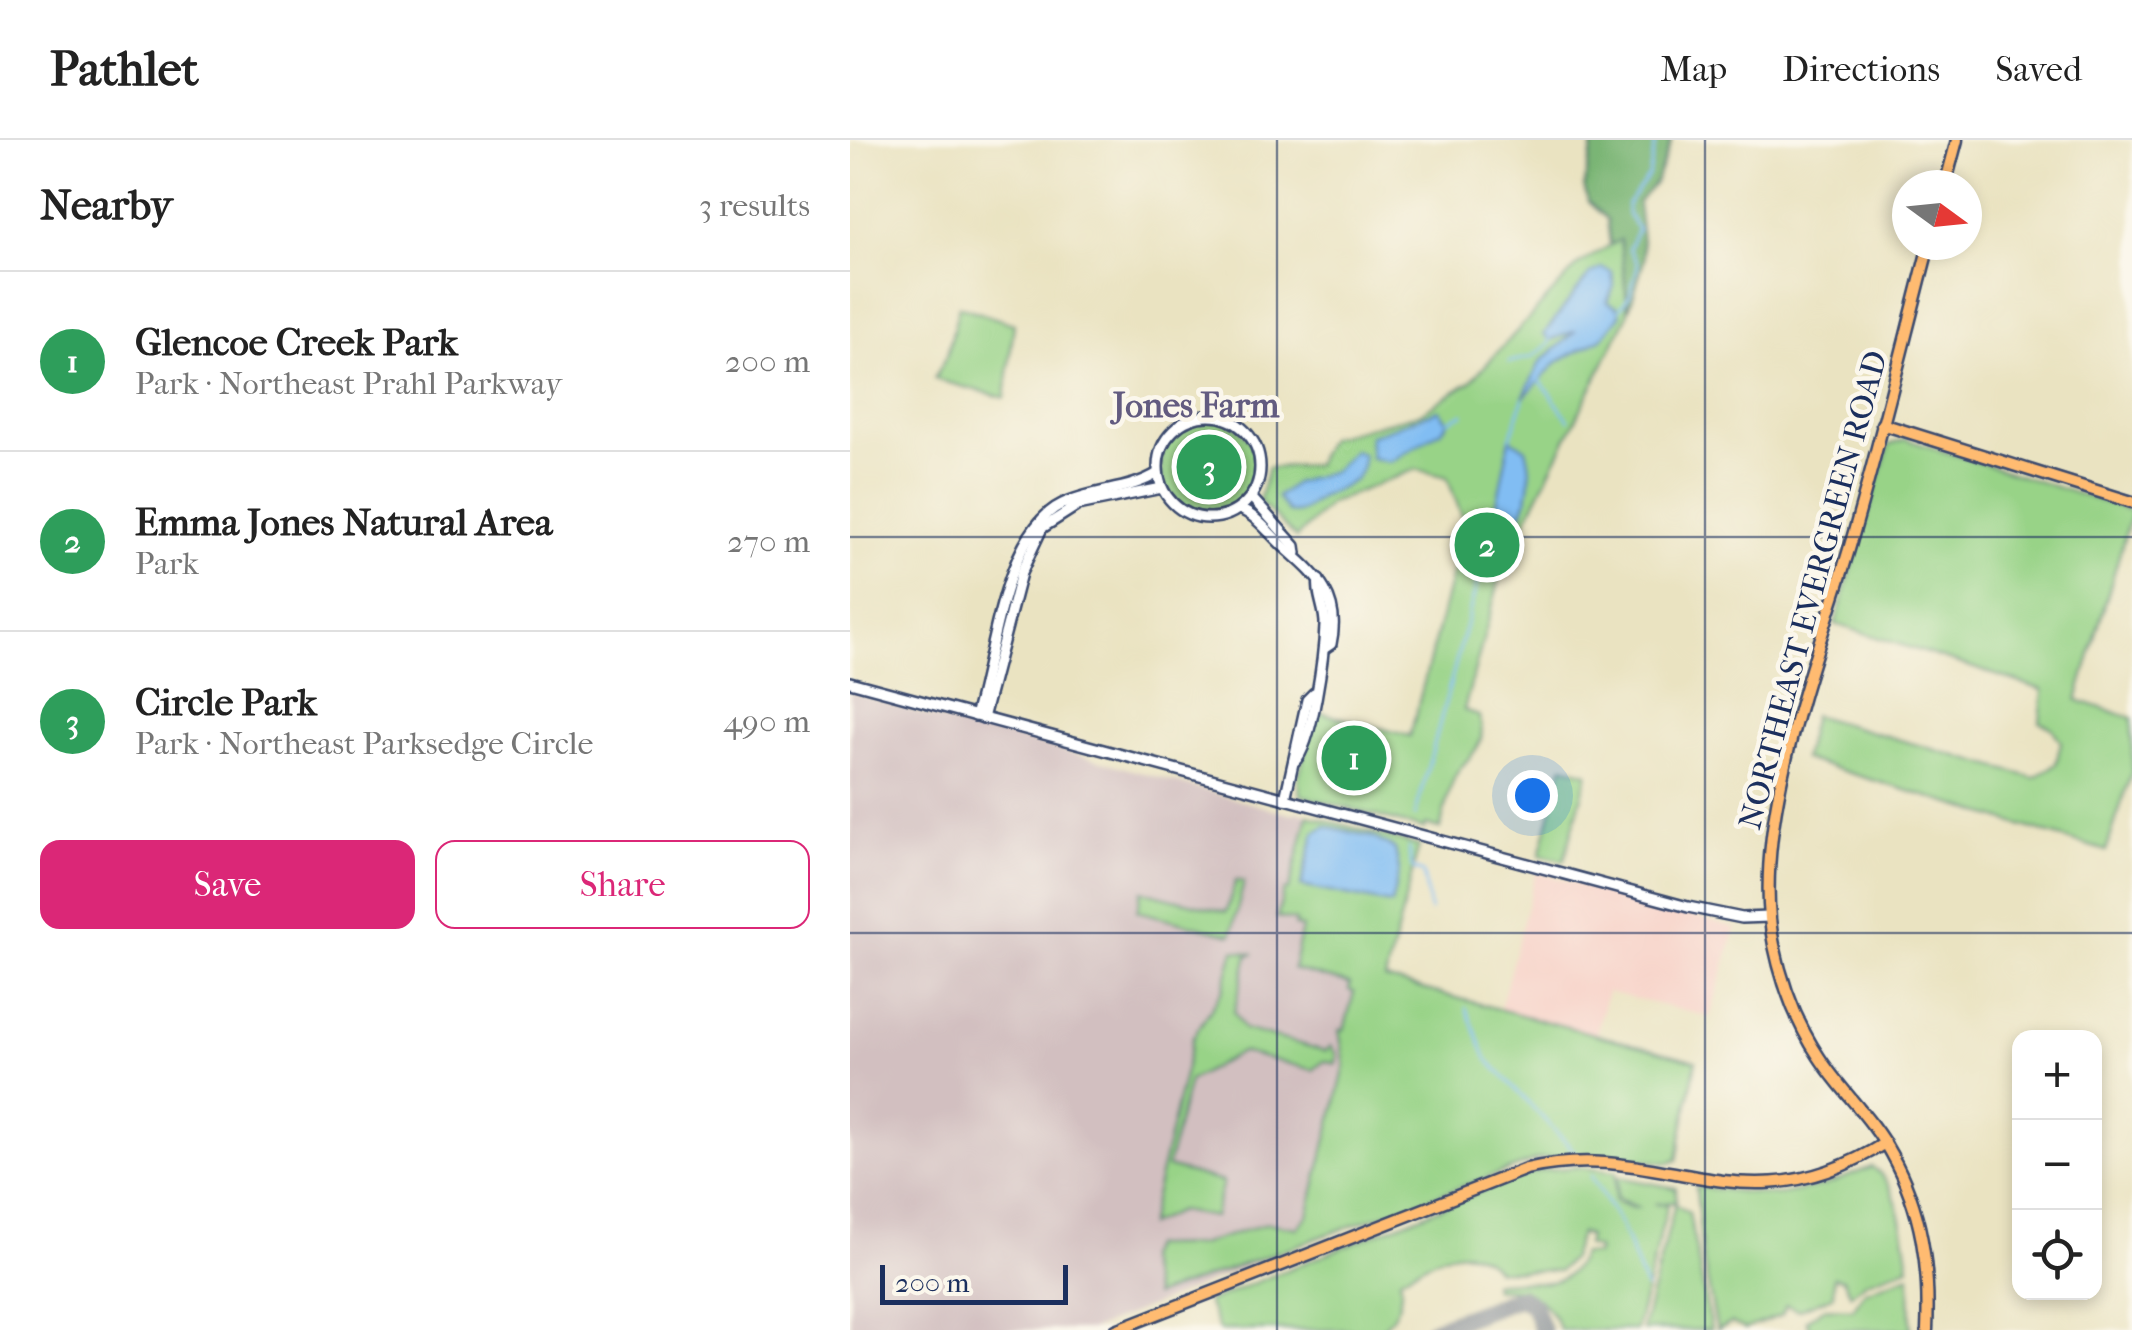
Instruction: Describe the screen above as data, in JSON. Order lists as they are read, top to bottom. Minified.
{"streets":{"main road":["NORTHEAST EVERGREEN ROAD"]},"districts":["Jones Farm"],"scale_bar":"200 m","north":"right","page":{"header":"Pathlet","nav":["Map","Directions","Saved"],"heading":["Nearby","3 results"],"list":[{"mark":"1","name":"Glencoe Creek Park","note":"Park · Northeast Prahl Parkway","value":"200 m"},{"mark":"2","name":"Emma Jones Natural Area","note":"Park","value":"270 m"},{"mark":"3","name":"Circle Park","note":"Park · Northeast Parksedge Circle","value":"490 m"}],"pins":["3","2","1"],"buttons":["Save","Share"],"map_buttons":["+","−"],"scale":"200 m"}}
